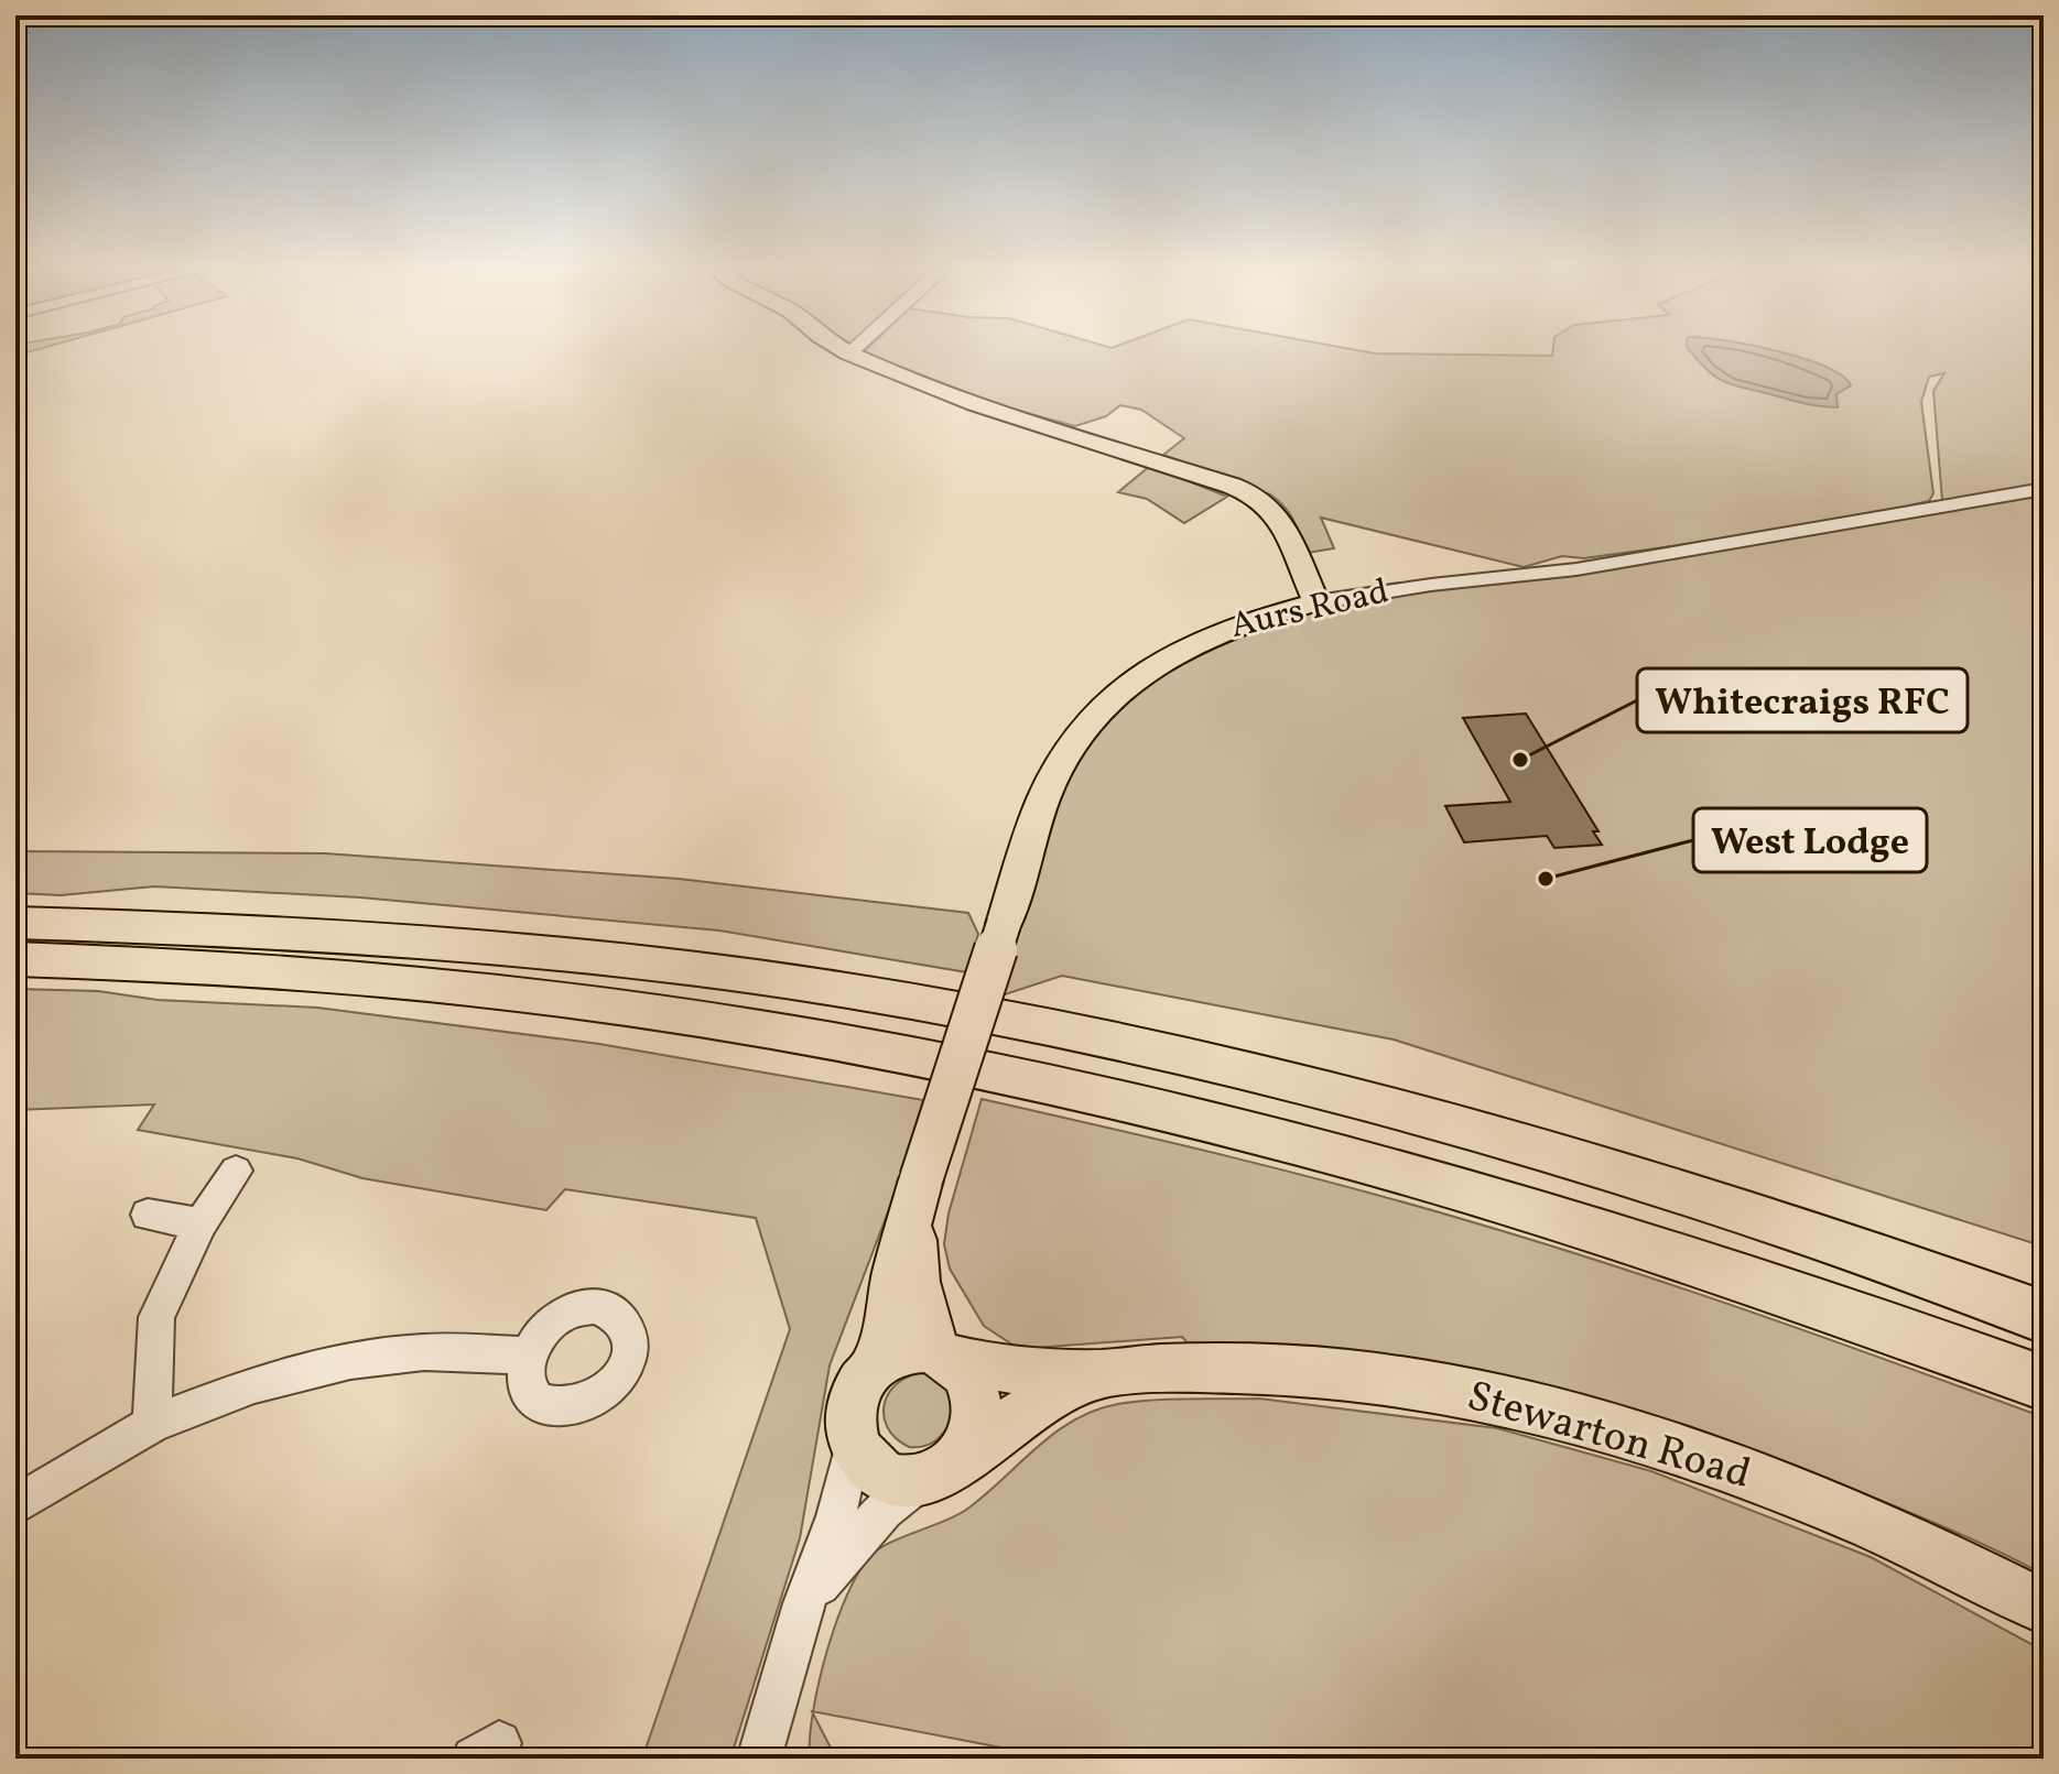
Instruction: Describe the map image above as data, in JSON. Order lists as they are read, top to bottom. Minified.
{"streets":{"main road":["Aurs Road","Stewarton Road"]},"crossings":[["Aurs Road","Stewarton Road"]],"places":["Whitecraigs RFC","West Lodge"]}
